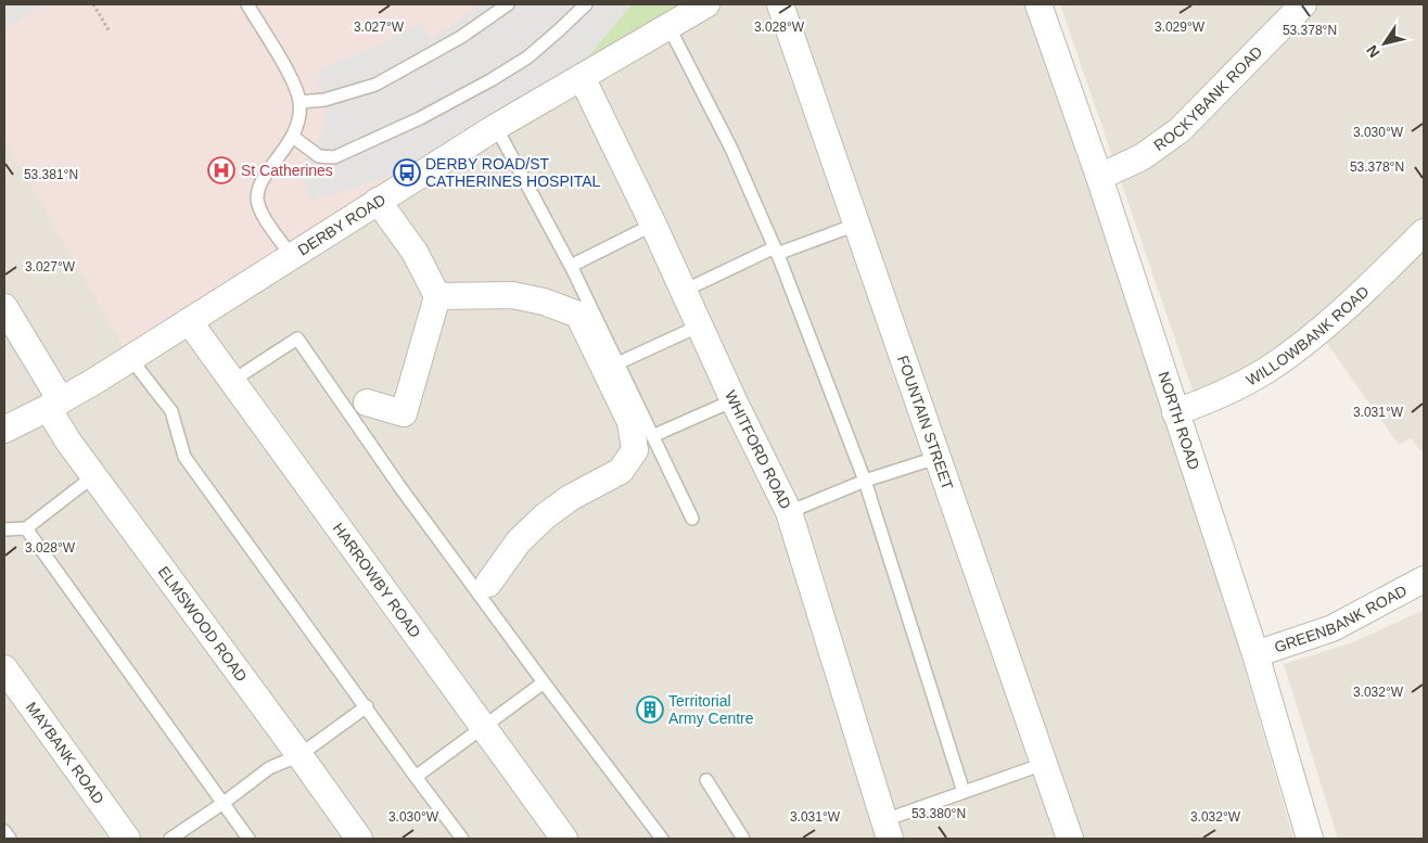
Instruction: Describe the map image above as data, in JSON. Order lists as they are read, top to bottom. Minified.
{"streets":{"street":["ROCKYBANK ROAD","DERBY ROAD","WILLOWBANK ROAD","NORTH ROAD","FOUNTAIN STREET","WHITFORD ROAD","HARROWBY ROAD","GREENBANK ROAD","ELMSWOOD ROAD","MAYBANK ROAD"]},"crossings":[["ROCKYBANK ROAD","NORTH ROAD"],["DERBY ROAD","WHITFORD ROAD"],["DERBY ROAD","HARROWBY ROAD"],["DERBY ROAD","ELMSWOOD ROAD"],["WILLOWBANK ROAD","NORTH ROAD"],["NORTH ROAD","GREENBANK ROAD"]],"places":{"hospital":["St Catherines"],"bus stop":["DERBY ROAD/ST CATHERINES HOSPITAL"],"building":["Territorial Army Centre"]},"north":"bottom left","coordinates":["3.027°W","3.028°W","3.029°W","53.378°N","3.030°W","53.381°N","3.031°W","3.032°W","53.380°N"]}
